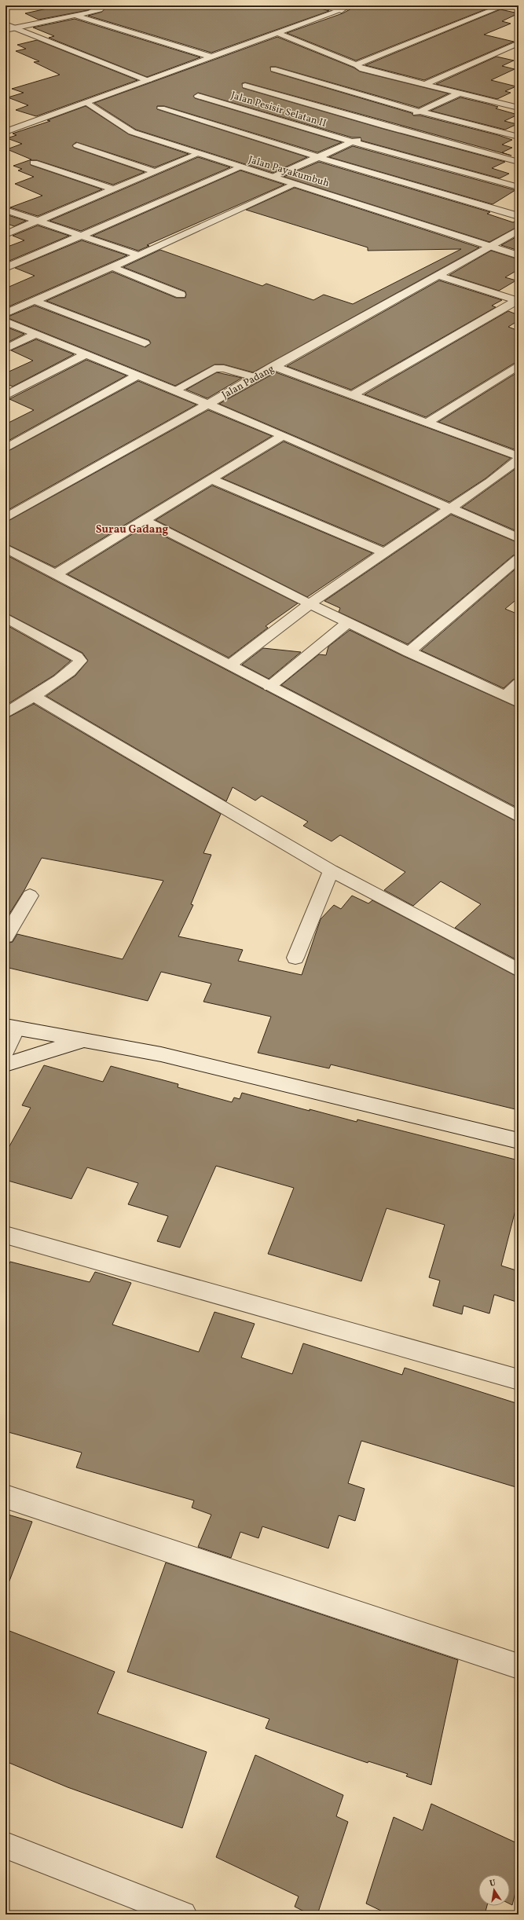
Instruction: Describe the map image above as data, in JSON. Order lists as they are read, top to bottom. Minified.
{"streets":{"street":["Jalan Pesisir Selatan II","Jalan Payakumbuh","Jalan Padang"]},"crossings":[["Jalan Payakumbuh","Jalan Padang"]],"districts":["Surau Gadang"],"north":"top"}
